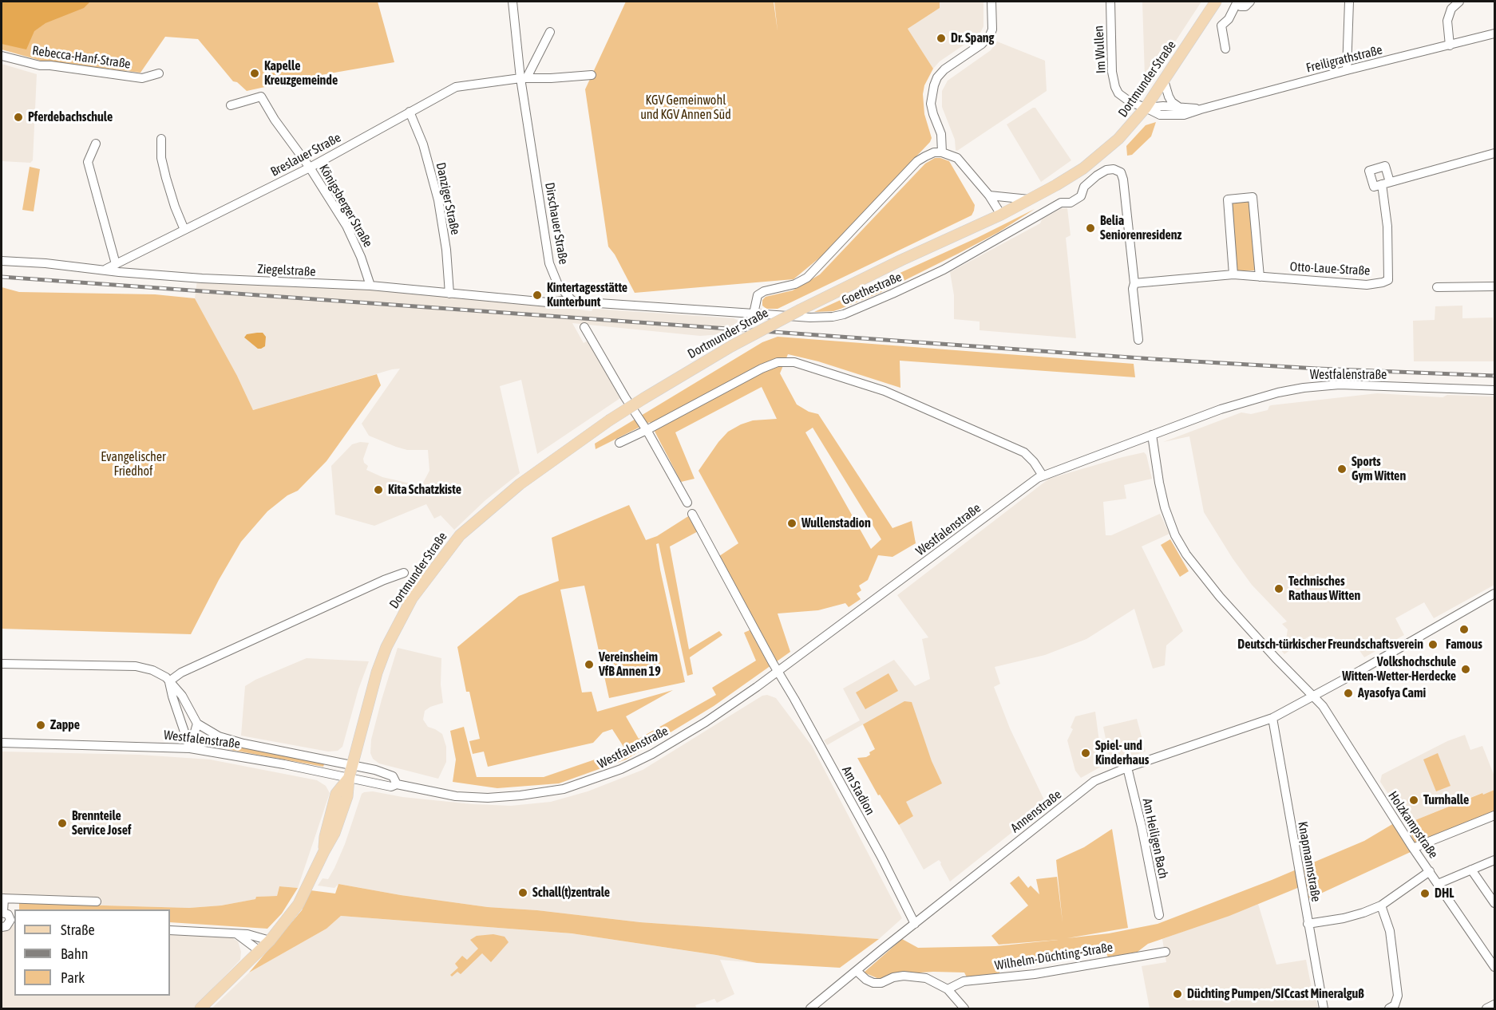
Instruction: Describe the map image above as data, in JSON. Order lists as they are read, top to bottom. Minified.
{"streets":{"main road":["Dortmunder Straße"],"street":["Im Wullen","Rebecca-Hanf-Straße","Freiligrathstraße","Breslauer Straße","Danziger Straße","Königsberger Straße","Dirschauer Straße","Otto-Laue-Straße","Ziegelstraße","Goethestraße","Westfalenstraße","Am Stadion","Annenstraße","Holzkampstraße","Am Heiligen Bach","Knapmannstraße","Wilhelm-Düchting-Straße"]},"crossings":[["Im Wullen","Freiligrathstraße"],["Im Wullen","Dortmunder Straße"],["Freiligrathstraße","Dortmunder Straße"],["Dortmunder Straße","Westfalenstraße"],["Breslauer Straße","Danziger Straße"],["Breslauer Straße","Königsberger Straße"],["Breslauer Straße","Dirschauer Straße"],["Breslauer Straße","Ziegelstraße"],["Danziger Straße","Ziegelstraße"],["Königsberger Straße","Ziegelstraße"],["Dirschauer Straße","Ziegelstraße"],["Otto-Laue-Straße","Goethestraße"],["Westfalenstraße","Am Stadion"],["Westfalenstraße","Holzkampstraße"],["Am Stadion","Annenstraße"],["Annenstraße","Holzkampstraße"],["Annenstraße","Am Heiligen Bach"],["Annenstraße","Knapmannstraße"]],"parks":["KGV Gemeinwohl und KGV Annen Süd","Evangelischer Friedhof"],"places":["Dr. Spang","Kapelle Kreuzgemeinde","Pferdebachschule","Belia Seniorenresidenz","Kintertagesstätte Kunterbunt","Sports Gym Witten","Kita Schatzkiste","Wullenstadion","Technisches Rathaus Witten","Famous","Deutsch-türkischer Freundschaftsverein","Vereinsheim VfB Annen 19","Volkshochschule Witten-Wetter-Herdecke","Ayasofya Cami","Zappe","Spiel- und Kinderhaus","Turnhalle","Brennteile Service Josef","Schall(t)zentrale","DHL","Düchting Pumpen/SICcast Mineralguß"],"legend":["Straße","Bahn","Park"]}
